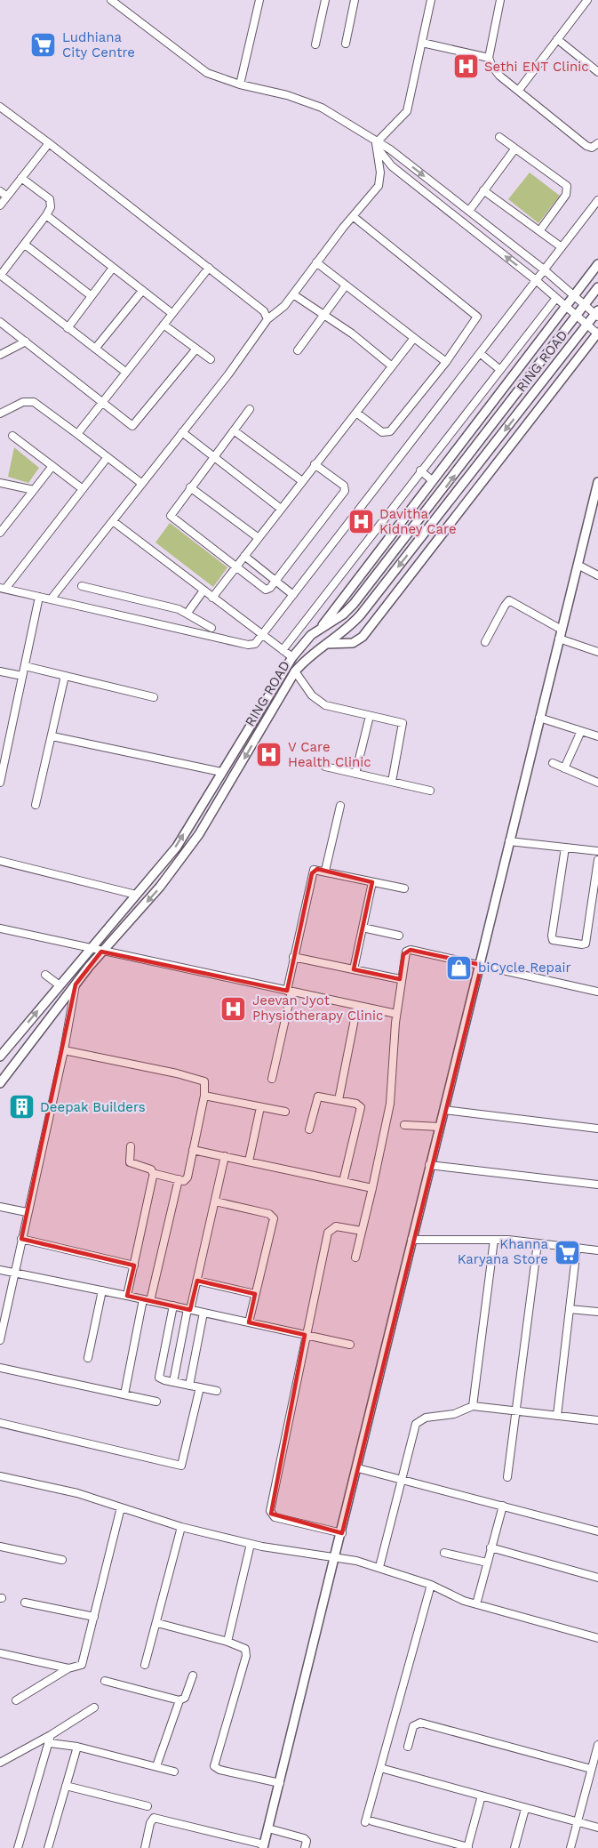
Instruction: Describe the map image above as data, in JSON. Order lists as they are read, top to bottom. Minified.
{"streets":{"street":["RING ROAD"]},"places":{"supermarket":["Ludhiana City Centre","Khanna Karyana Store"],"hospital":["Sethi ENT Clinic","Davitha Kidney Care","V Care Health Clinic","Jeevan Jyot Physiotherapy Clinic"],"shop":["biCycle Repair"],"building":["Deepak Builders"]}}
